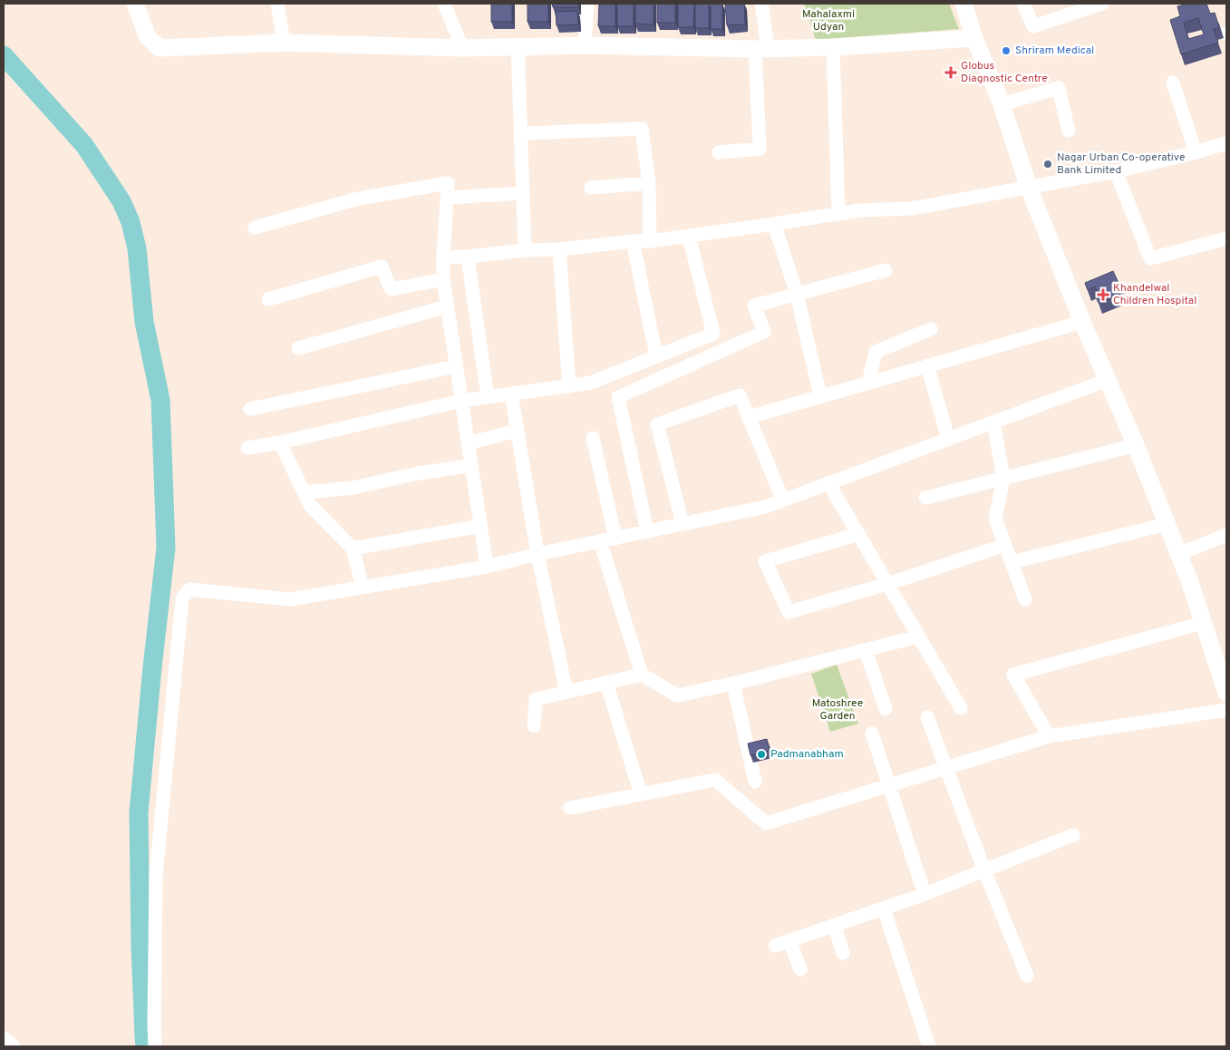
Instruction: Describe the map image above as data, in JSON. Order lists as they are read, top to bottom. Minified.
{"parks":["Mahalaxmi Udyan","Matoshree Garden"],"places":{"other":["Shriram Medical","Nagar Urban Co-operative Bank Limited","Padmanabham"],"health":["Globus Diagnostic Centre","Khandelwal Children Hospital"]}}
